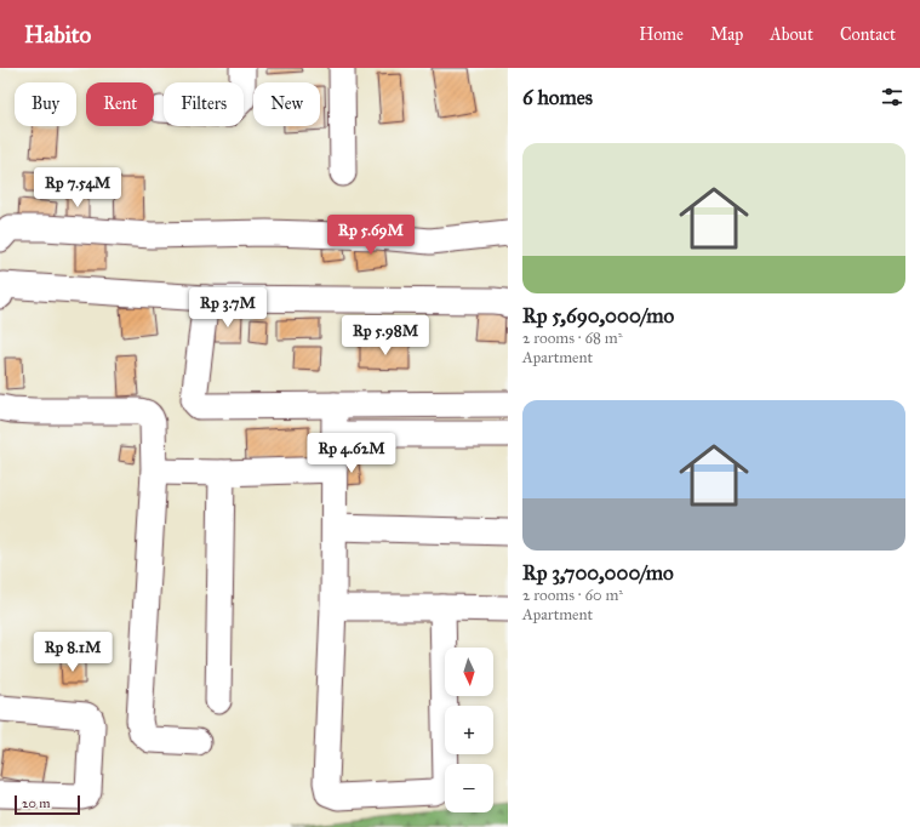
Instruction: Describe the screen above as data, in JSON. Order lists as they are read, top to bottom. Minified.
{"scale_bar":"20 m","north":"bottom","page":{"header":"Habito","nav":["Home","Map","About","Contact"],"heading":"6 homes","chip":["Buy","Rent","Filters","New"],"list":[{"name":"Rp 5,690,000/mo","note":"2 rooms · 68 m² · Apartment"},{"name":"Rp 3,700,000/mo","note":"2 rooms · 60 m² · Apartment"}],"price":["Rp 7.54M","Rp 5.69M","Rp 3.7M","Rp 5.98M","Rp 4.62M","Rp 8.1M"],"map_buttons":["+","−"],"scale":"20 m"}}
